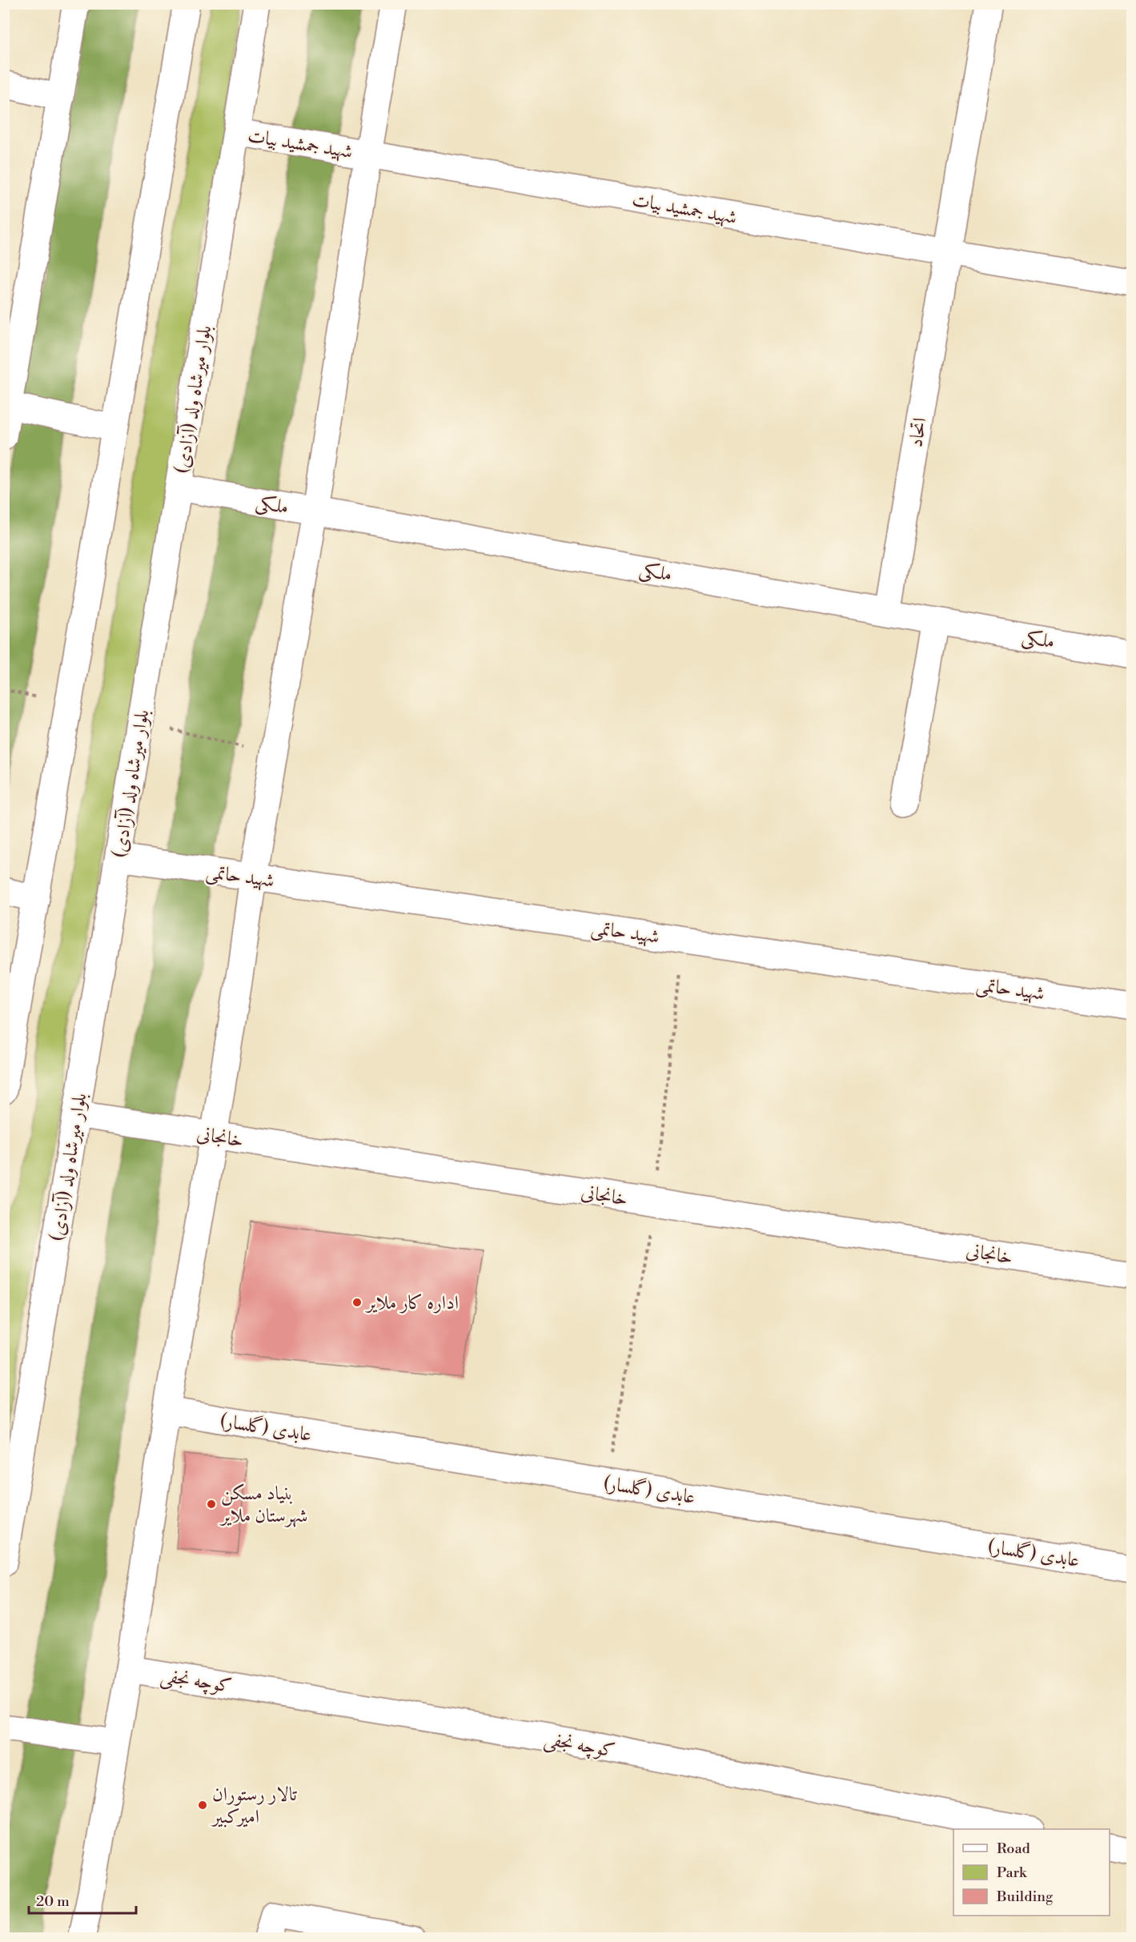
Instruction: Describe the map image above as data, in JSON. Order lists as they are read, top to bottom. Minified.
{"streets":{"street":["شهید جمشید بیات","بلوار میرشاه ولد (آزادی)","اتحاد","ملکی","شهید حاتمی","خانجانی","عابدی (گلسار)","کوچه نجفی"]},"crossings":[["شهید جمشید بیات","بلوار میرشاه ولد (آزادی)"],["شهید جمشید بیات","اتحاد"],["بلوار میرشاه ولد (آزادی)","ملکی"],["بلوار میرشاه ولد (آزادی)","شهید حاتمی"],["بلوار میرشاه ولد (آزادی)","خانجانی"],["اتحاد","ملکی"]],"places":["اداره کار ملایر","بنیاد مسکن شهرستان ملایر","تالار رستوران امیرکبیر"],"legend":["Road","Park","Building"],"scale_bar":"20 m"}
